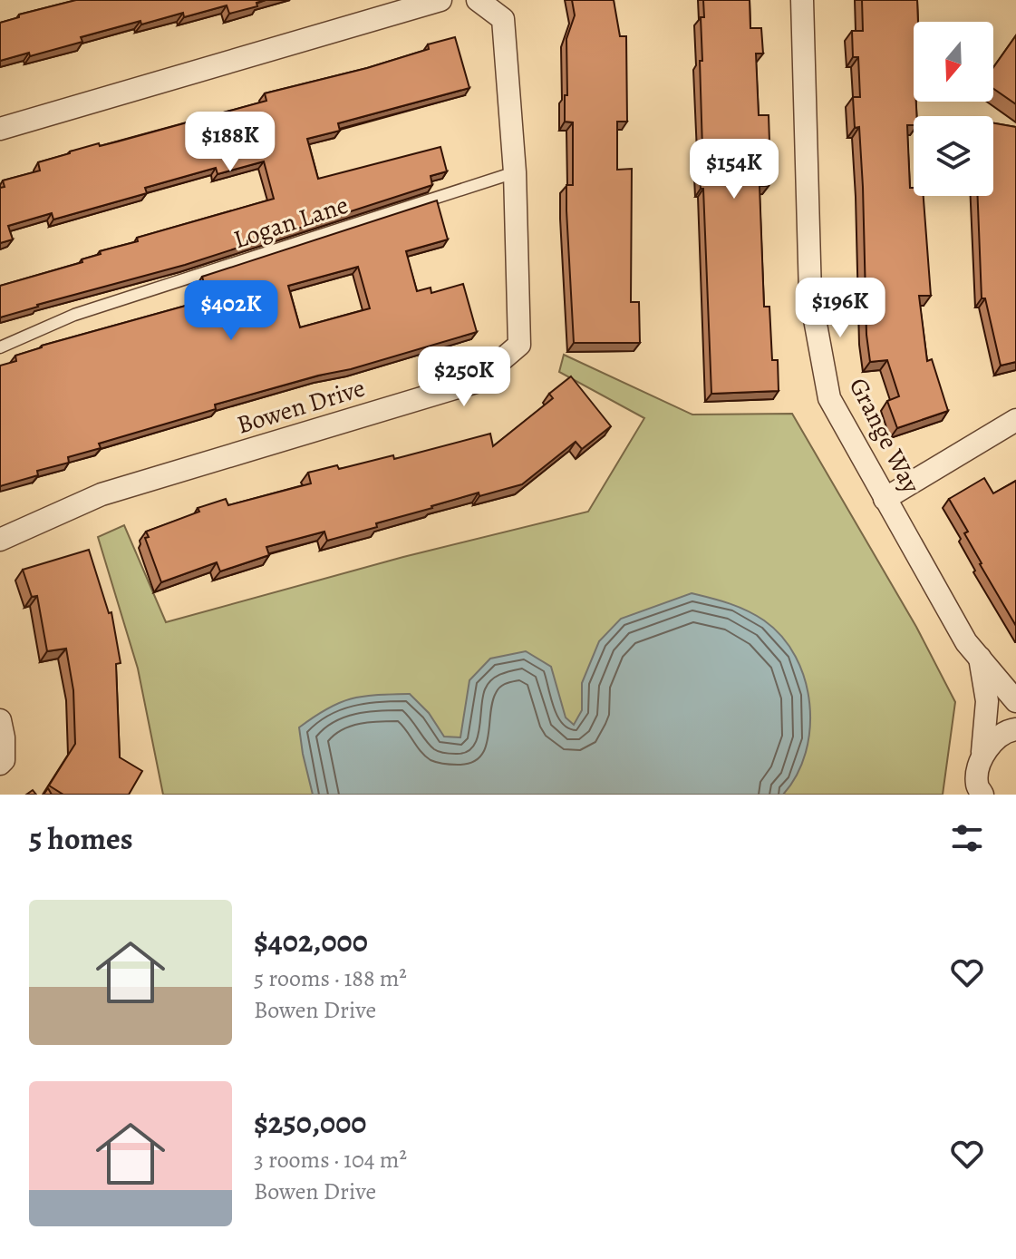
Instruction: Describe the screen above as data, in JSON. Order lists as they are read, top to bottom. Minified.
{"streets":{"street":["Bowen Drive","Grange Way"],"lane":["Logan Lane"]},"crossings":[["Logan Lane","Bowen Drive"]],"north":"bottom","page":{"price":["$188K","$154K","$196K","$402K","$250K"],"heading":"5 homes","list":[{"name":"$402,000","note":"5 rooms · 188 m² · Bowen Drive"},{"name":"$250,000","note":"3 rooms · 104 m² · Bowen Drive"}]}}
